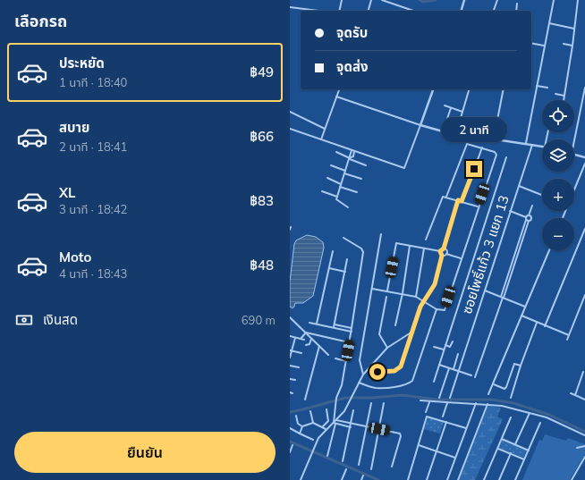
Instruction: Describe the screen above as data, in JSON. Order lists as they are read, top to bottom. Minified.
{"streets":{"street":["ซอยโพธิ์แก้ว 3 แยก 13"]},"page":{"heading":"เลือกรถ","banner":["จุดรับ","จุดส่ง"],"list":[{"name":"ประหยัด","note":"1 นาที · 18:40","value":"฿49"},{"name":"สบาย","note":"2 นาที · 18:41","value":"฿66"},{"name":"XL","note":"3 นาที · 18:42","value":"฿83"},{"name":"Moto","note":"4 นาที · 18:43","value":"฿48"}],"map_buttons":["+","−"],"bubble":"2 นาที","pay":["เงินสด","690 m"],"buttons":"ยืนยัน"}}
